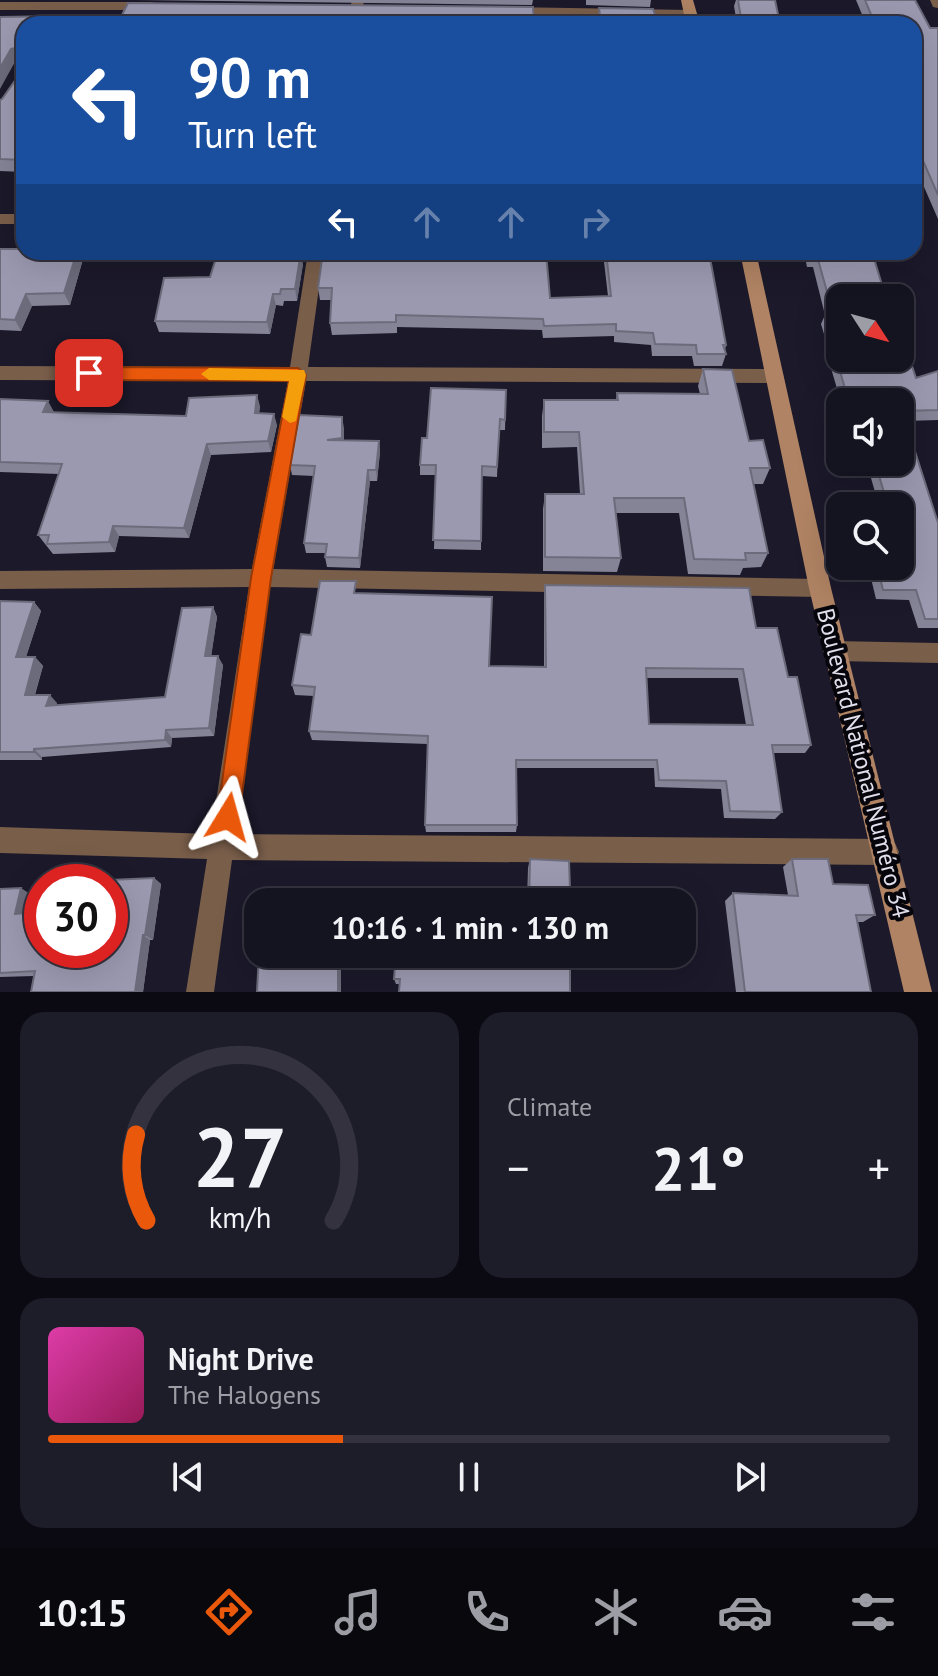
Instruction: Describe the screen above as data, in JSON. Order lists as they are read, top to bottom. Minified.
{"streets":{"main road":["Boulevard National Numéro 34"]},"north":"bottom right","page":{"turn":["90 m","Turn left"],"limit":"30","trip":"10:16 · 1 min · 130 m","tile":"Climate","heat":["−","21°","+"],"song":["Night Drive","The Halogens"],"tabs":"10:15","gauge":["27","km/h"]}}
